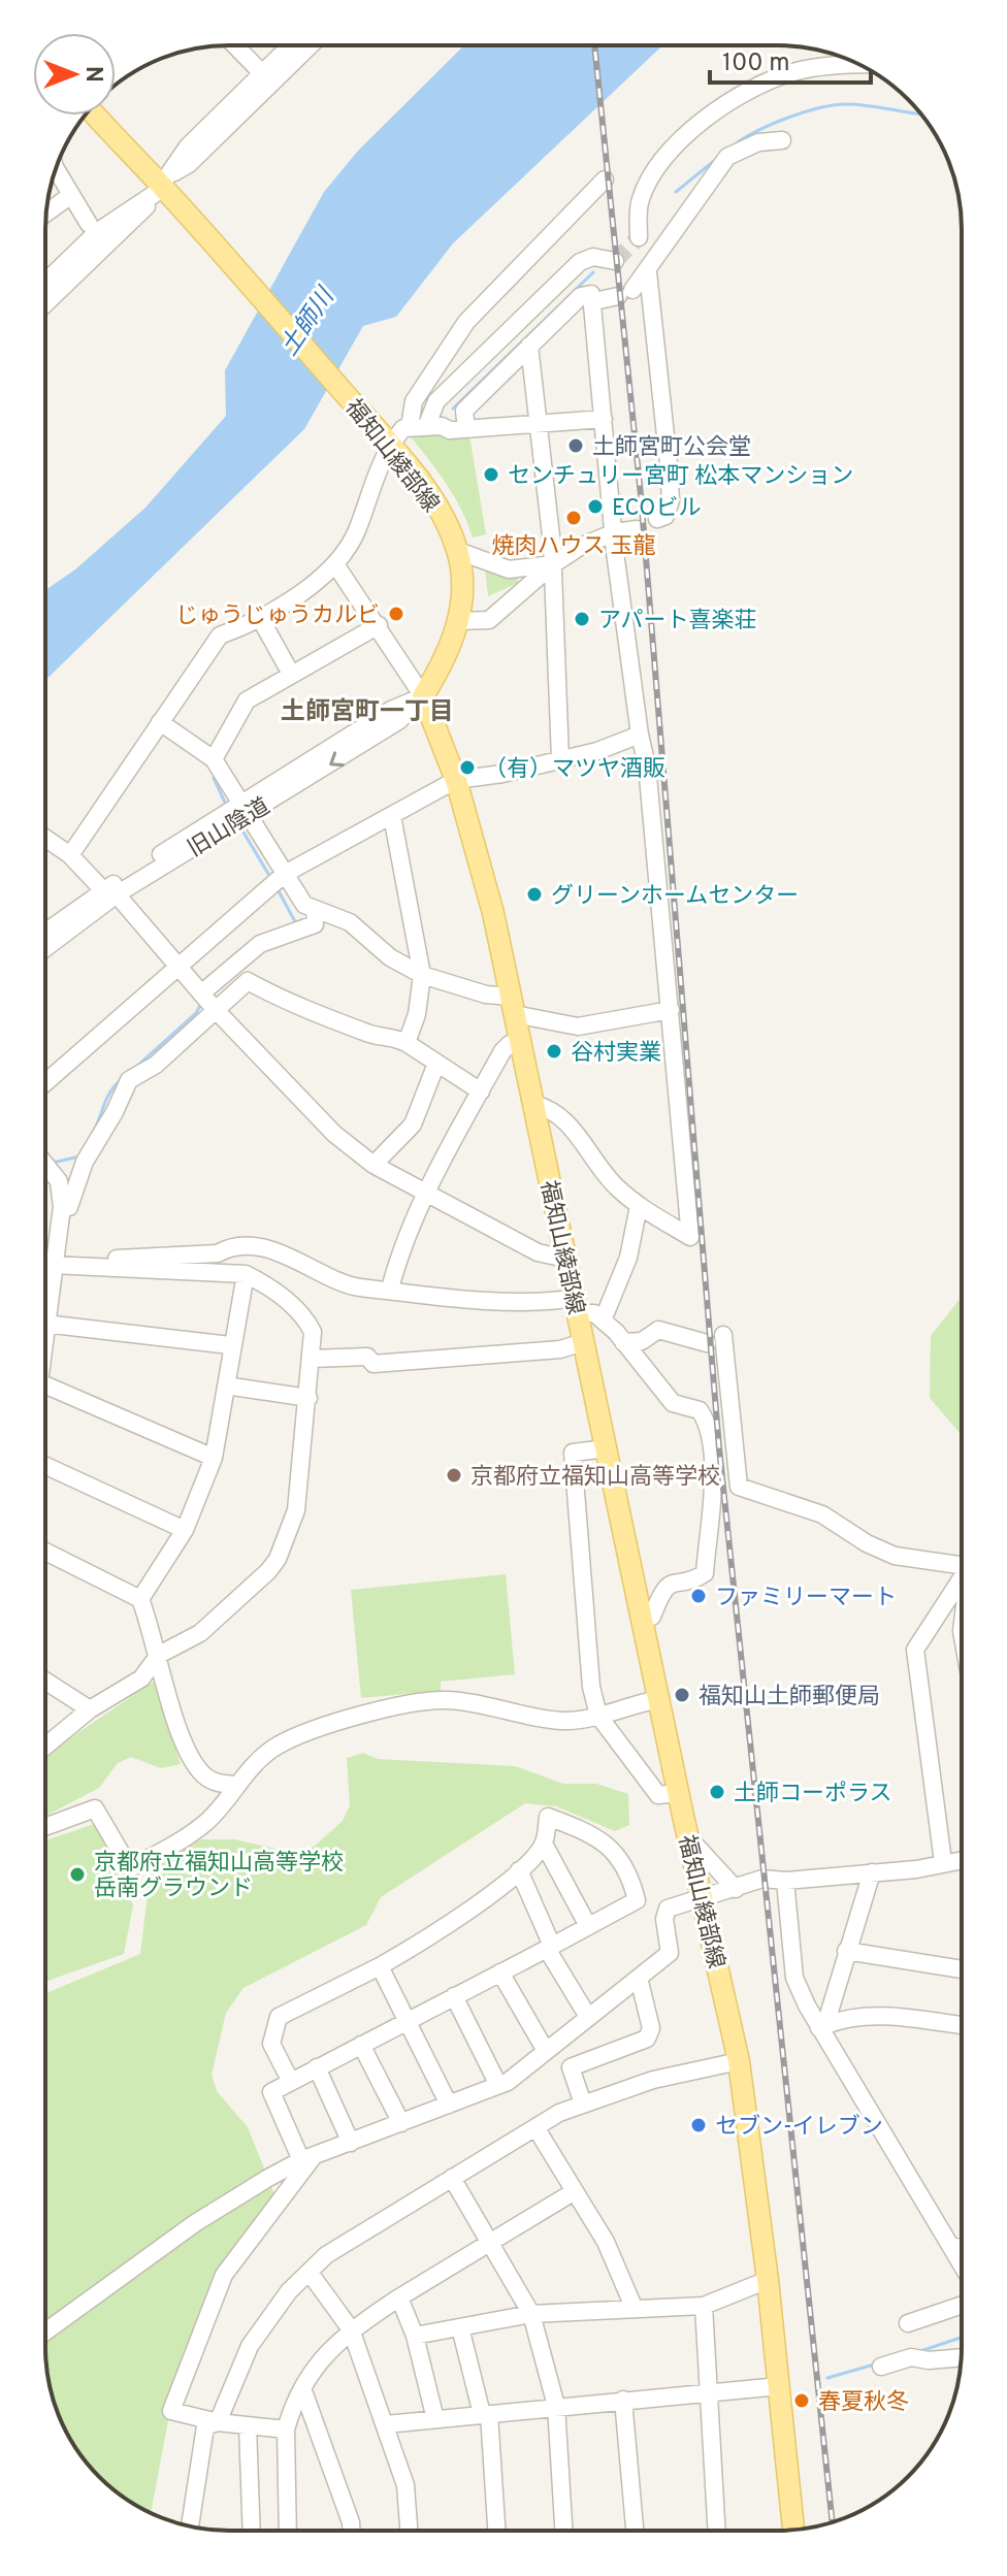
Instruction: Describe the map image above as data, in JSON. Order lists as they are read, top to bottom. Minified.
{"streets":{"main road":["福知山綾部線"]},"districts":["土師宮町一丁目"],"water":["土師川"],"places":["土師宮町公会堂","センチュリー宮町 松本マンション","ECOビル","焼肉ハウス 玉龍","じゅうじゅうカルビ","アパート喜楽荘","（有）マツヤ酒販","グリーンホームセンター","谷村実業","京都府立福知山高等学校","ファミリーマート","福知山土師郵便局","土師コーポラス","京都府立福知山高等学校 岳南グラウンド","セブン-イレブン","春夏秋冬"],"scale_bar":"100 m","north":"right"}
